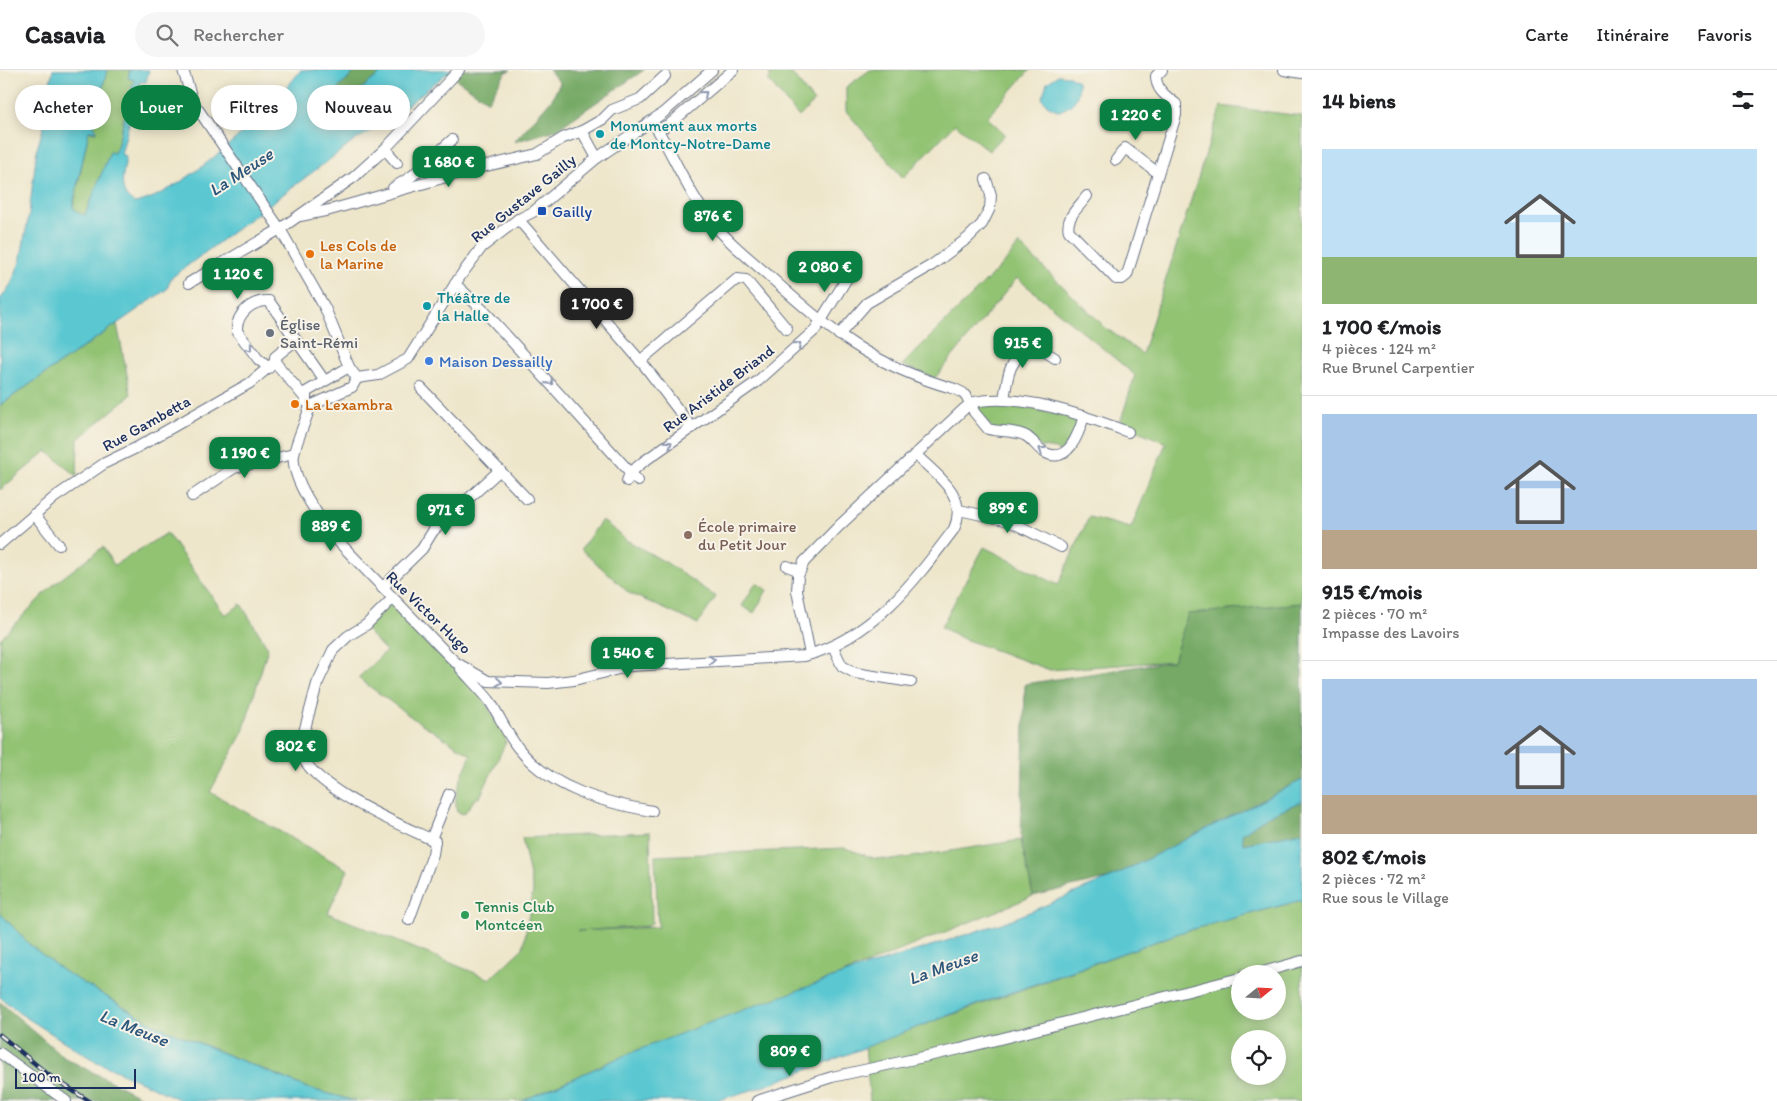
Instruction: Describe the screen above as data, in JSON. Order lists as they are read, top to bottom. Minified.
{"streets":{"street":["Rue Gustave Gailly","Rue Aristide Briand","Rue Gambetta","Rue Victor Hugo"]},"one_way":["Rue Aristide Briand","Rue Victor Hugo"],"water":["La Meuse"],"places":{"other":["Monument aux morts de Montcy-Notre-Dame","Les Cols de la Marine","Théâtre de la Halle","Église Saint-Rémi","Maison Dessailly","La Lexambra","École primaire du Petit Jour","Tennis Club Montcéen"],"transit":["Gailly"]},"scale_bar":"100 m","north":"right","page":{"header":"Casavia","search":"Rechercher","nav":["Carte","Itinéraire","Favoris"],"heading":"14 biens","chip":["Acheter","Louer","Filtres","Nouveau"],"price":["1 220 €","1 680 €","876 €","2 080 €","1 120 €","1 700 €","915 €","1 190 €","899 €","971 €","889 €","1 540 €","802 €","809 €"],"list":[{"name":"1 700 €/mois","note":"4 pièces · 124 m² · Rue Brunel Carpentier"},{"name":"915 €/mois","note":"2 pièces · 70 m² · Impasse des Lavoirs"},{"name":"802 €/mois","note":"2 pièces · 72 m² · Rue sous le Village"}],"scale":"100 m"}}
